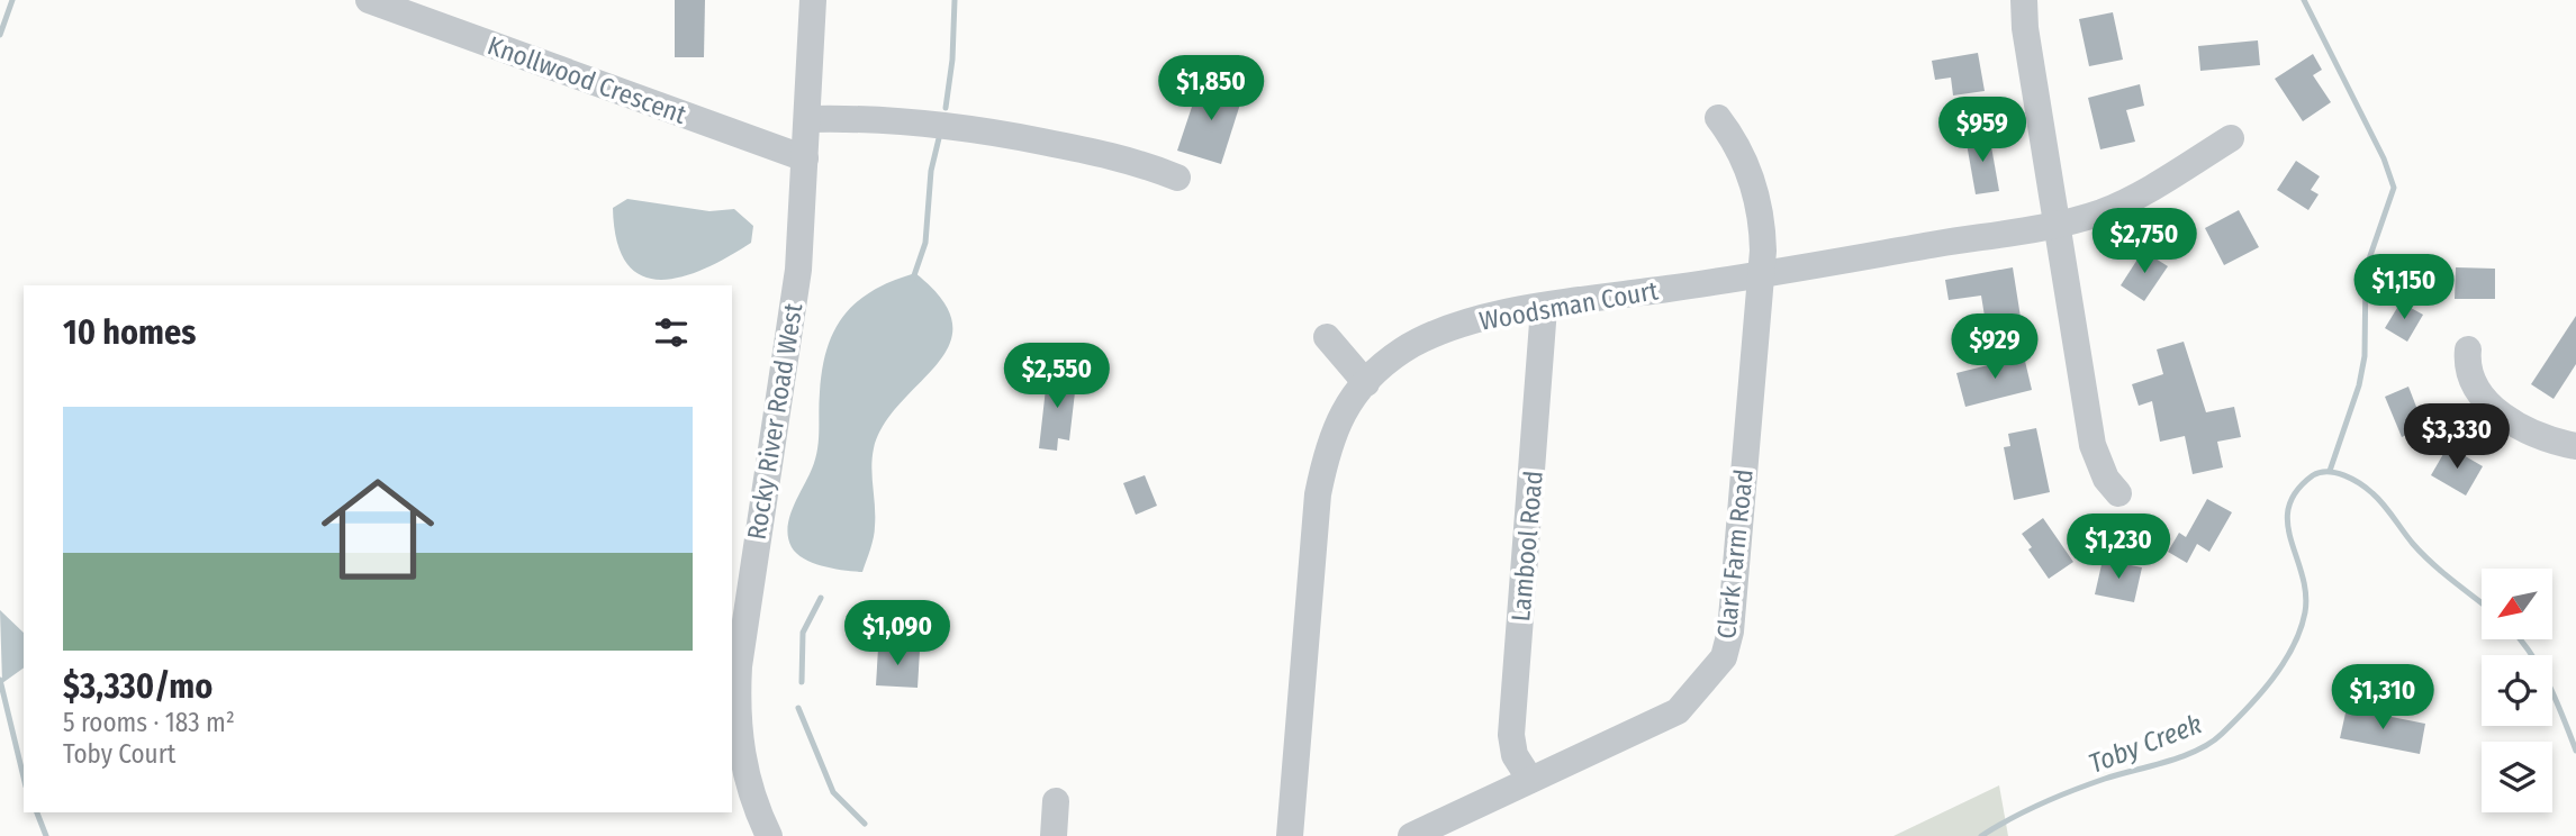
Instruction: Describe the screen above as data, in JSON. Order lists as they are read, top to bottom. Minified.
{"streets":{"street":["Knollwood Crescent","Woodsman Court","Rocky River Road West","Lambool Road","Clark Farm Road"]},"crossings":[["Knollwood Crescent","Rocky River Road West"],["Woodsman Court","Lambool Road"],["Woodsman Court","Clark Farm Road"],["Lambool Road","Clark Farm Road"]],"water":["Toby Creek"],"north":"bottom left","page":{"price":["$1,850","$959","$2,750","$1,150","$929","$2,550","$3,330","$1,230","$1,090","$1,310"],"heading":"10 homes","list":[{"name":"$3,330/mo","note":"5 rooms · 183 m² · Toby Court"}]}}
